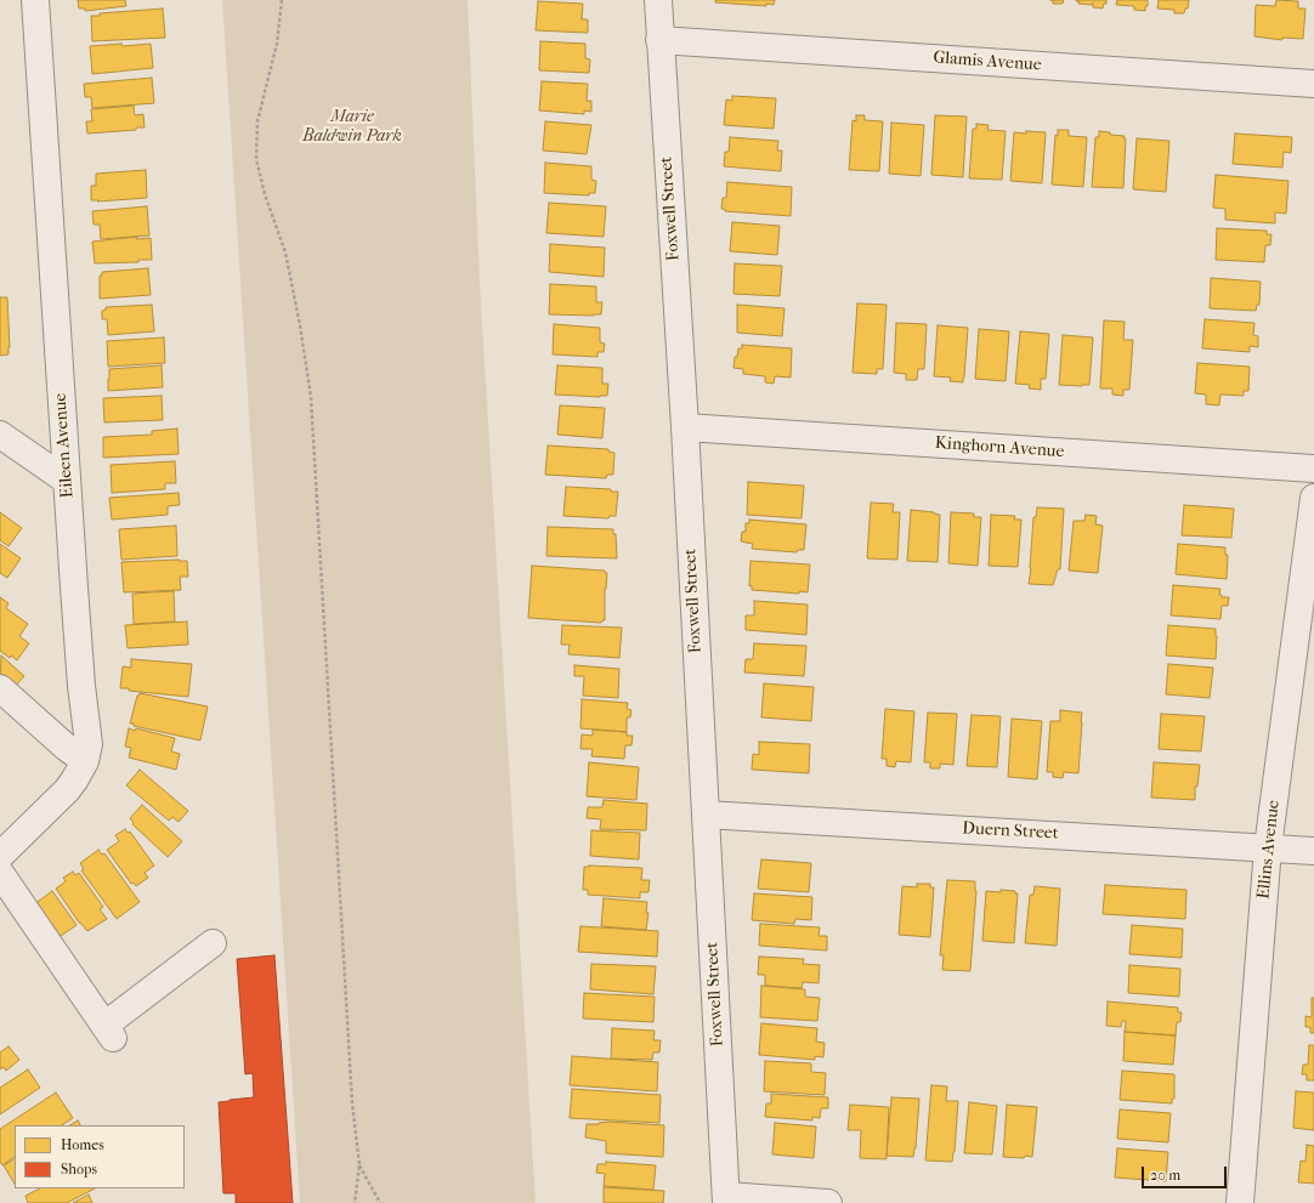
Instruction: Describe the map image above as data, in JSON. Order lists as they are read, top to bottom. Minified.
{"streets":{"street":["Glamis Avenue","Foxwell Street","Eileen Avenue","Kinghorn Avenue","Duern Street","Ellins Avenue"]},"crossings":[["Glamis Avenue","Foxwell Street"],["Foxwell Street","Kinghorn Avenue"],["Foxwell Street","Duern Street"],["Duern Street","Ellins Avenue"]],"parks":["Marie Baldwin Park"],"legend":["Homes","Shops"],"scale_bar":"20 m"}
